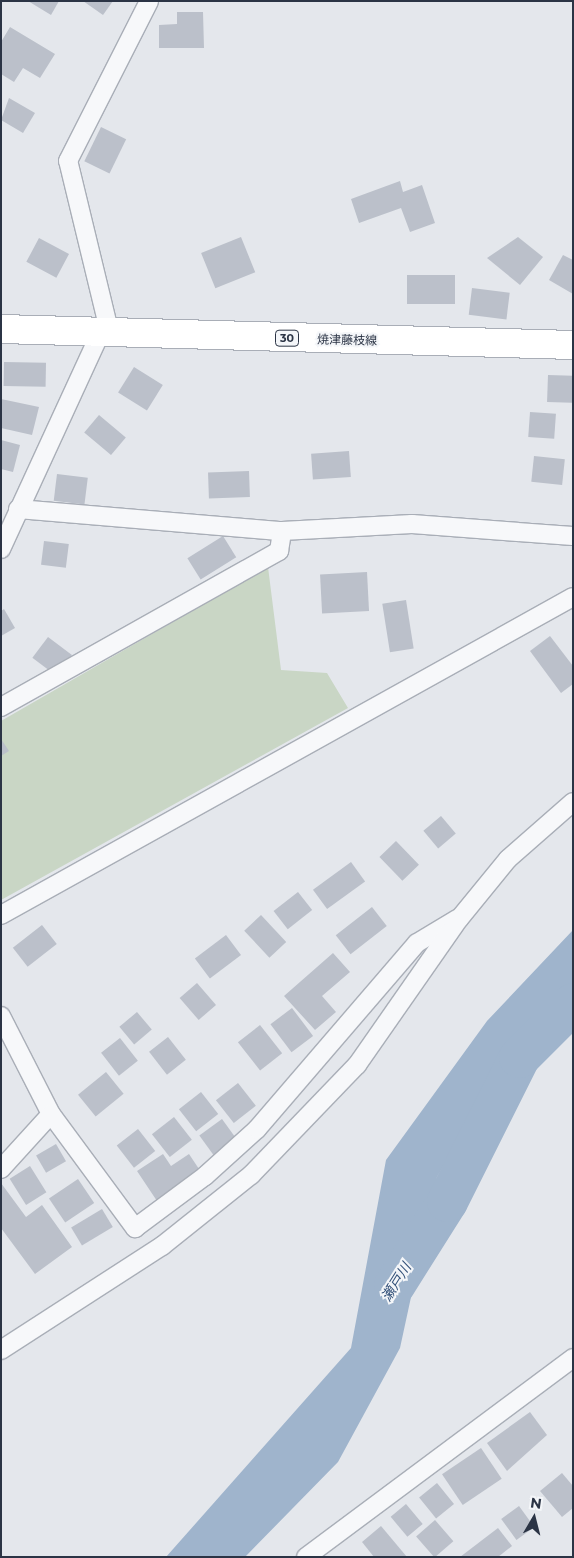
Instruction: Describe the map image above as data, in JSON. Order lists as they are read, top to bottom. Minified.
{"streets":{"main road":["30","焼津藤枝線"]},"water":["瀬戸川"],"north":"top"}
